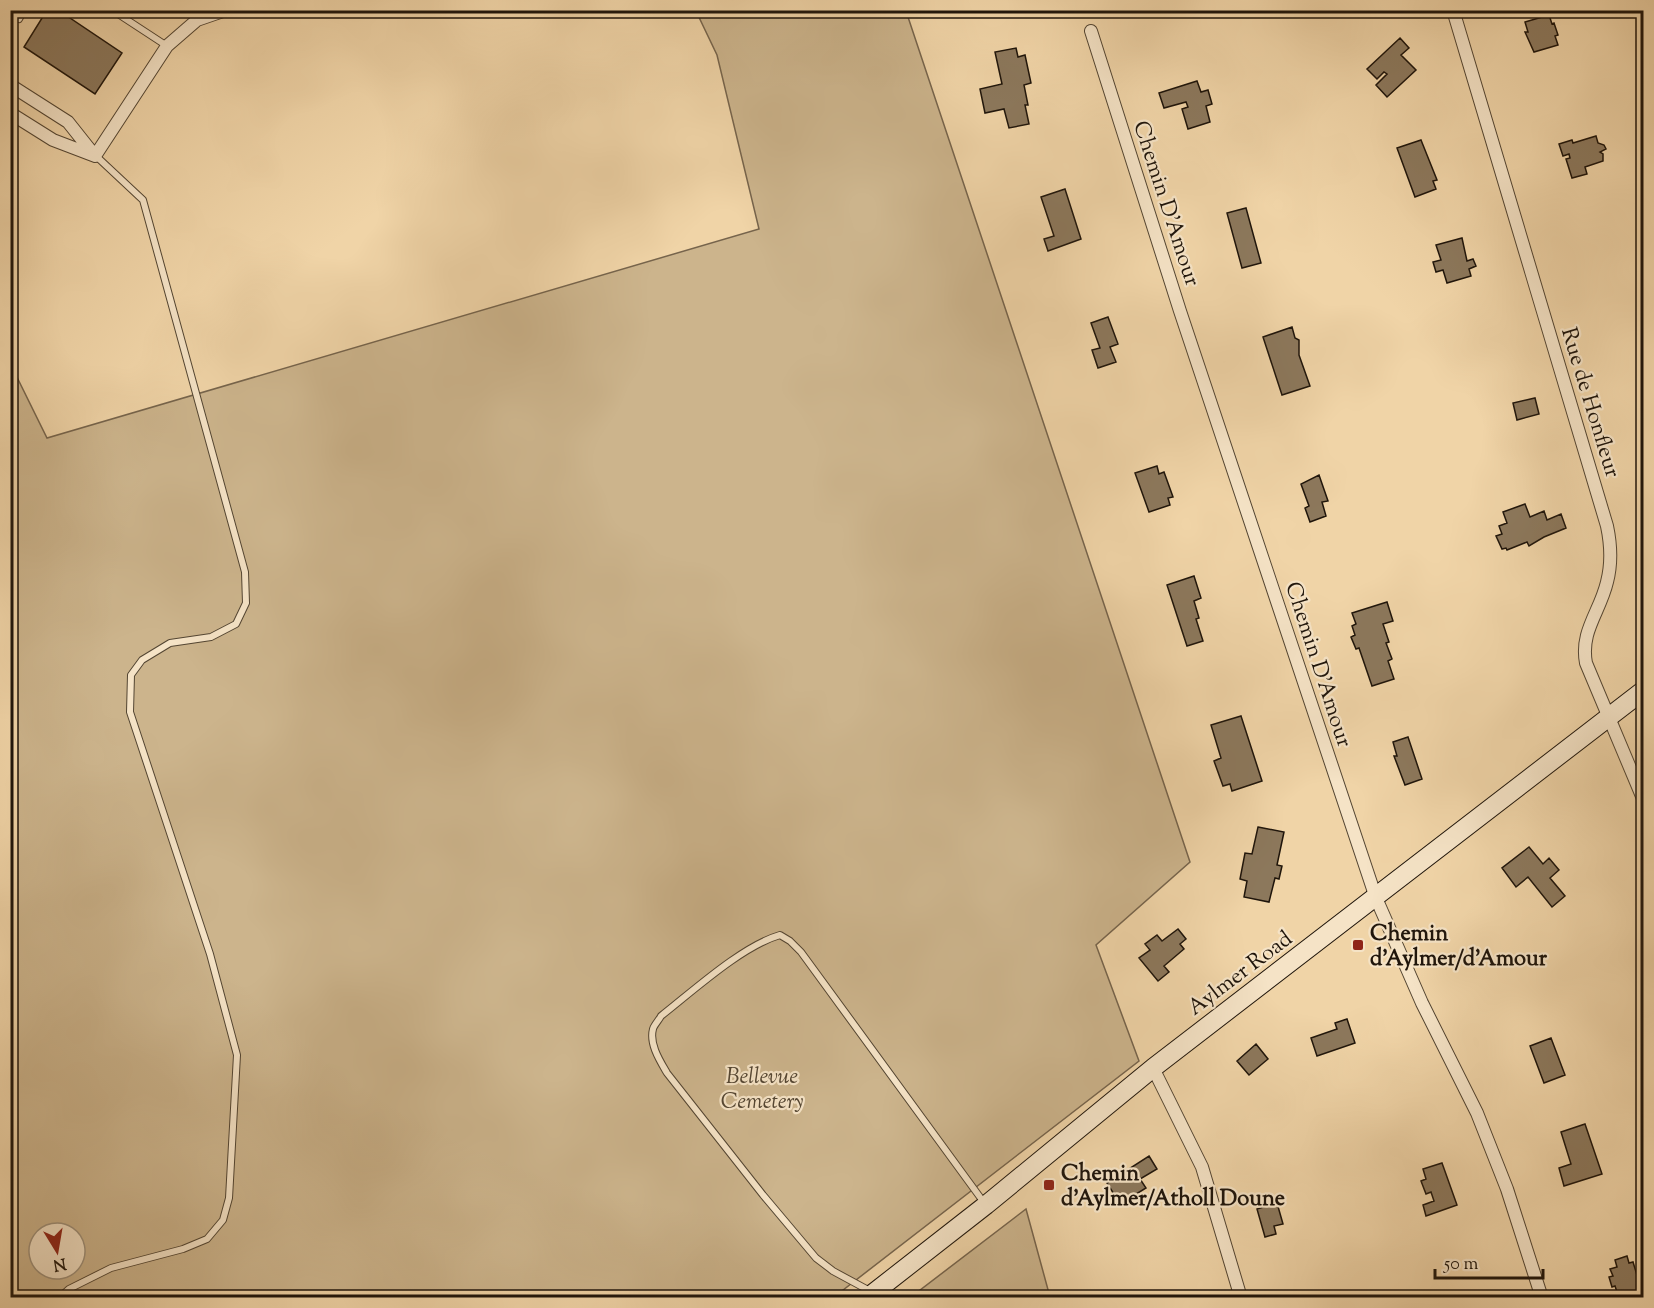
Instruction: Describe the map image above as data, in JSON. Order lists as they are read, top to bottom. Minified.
{"streets":{"main road":["Aylmer Road"],"street":["Chemin D'Amour","Rue de Honfleur"]},"crossings":[["Chemin D'Amour","Aylmer Road"],["Rue de Honfleur","Aylmer Road"]],"parks":["Bellevue Cemetery"],"places":{"transit":["Chemin d'Aylmer/d'Amour","Chemin d'Aylmer/Atholl Doune"]},"scale_bar":"50 m","north":"bottom"}
